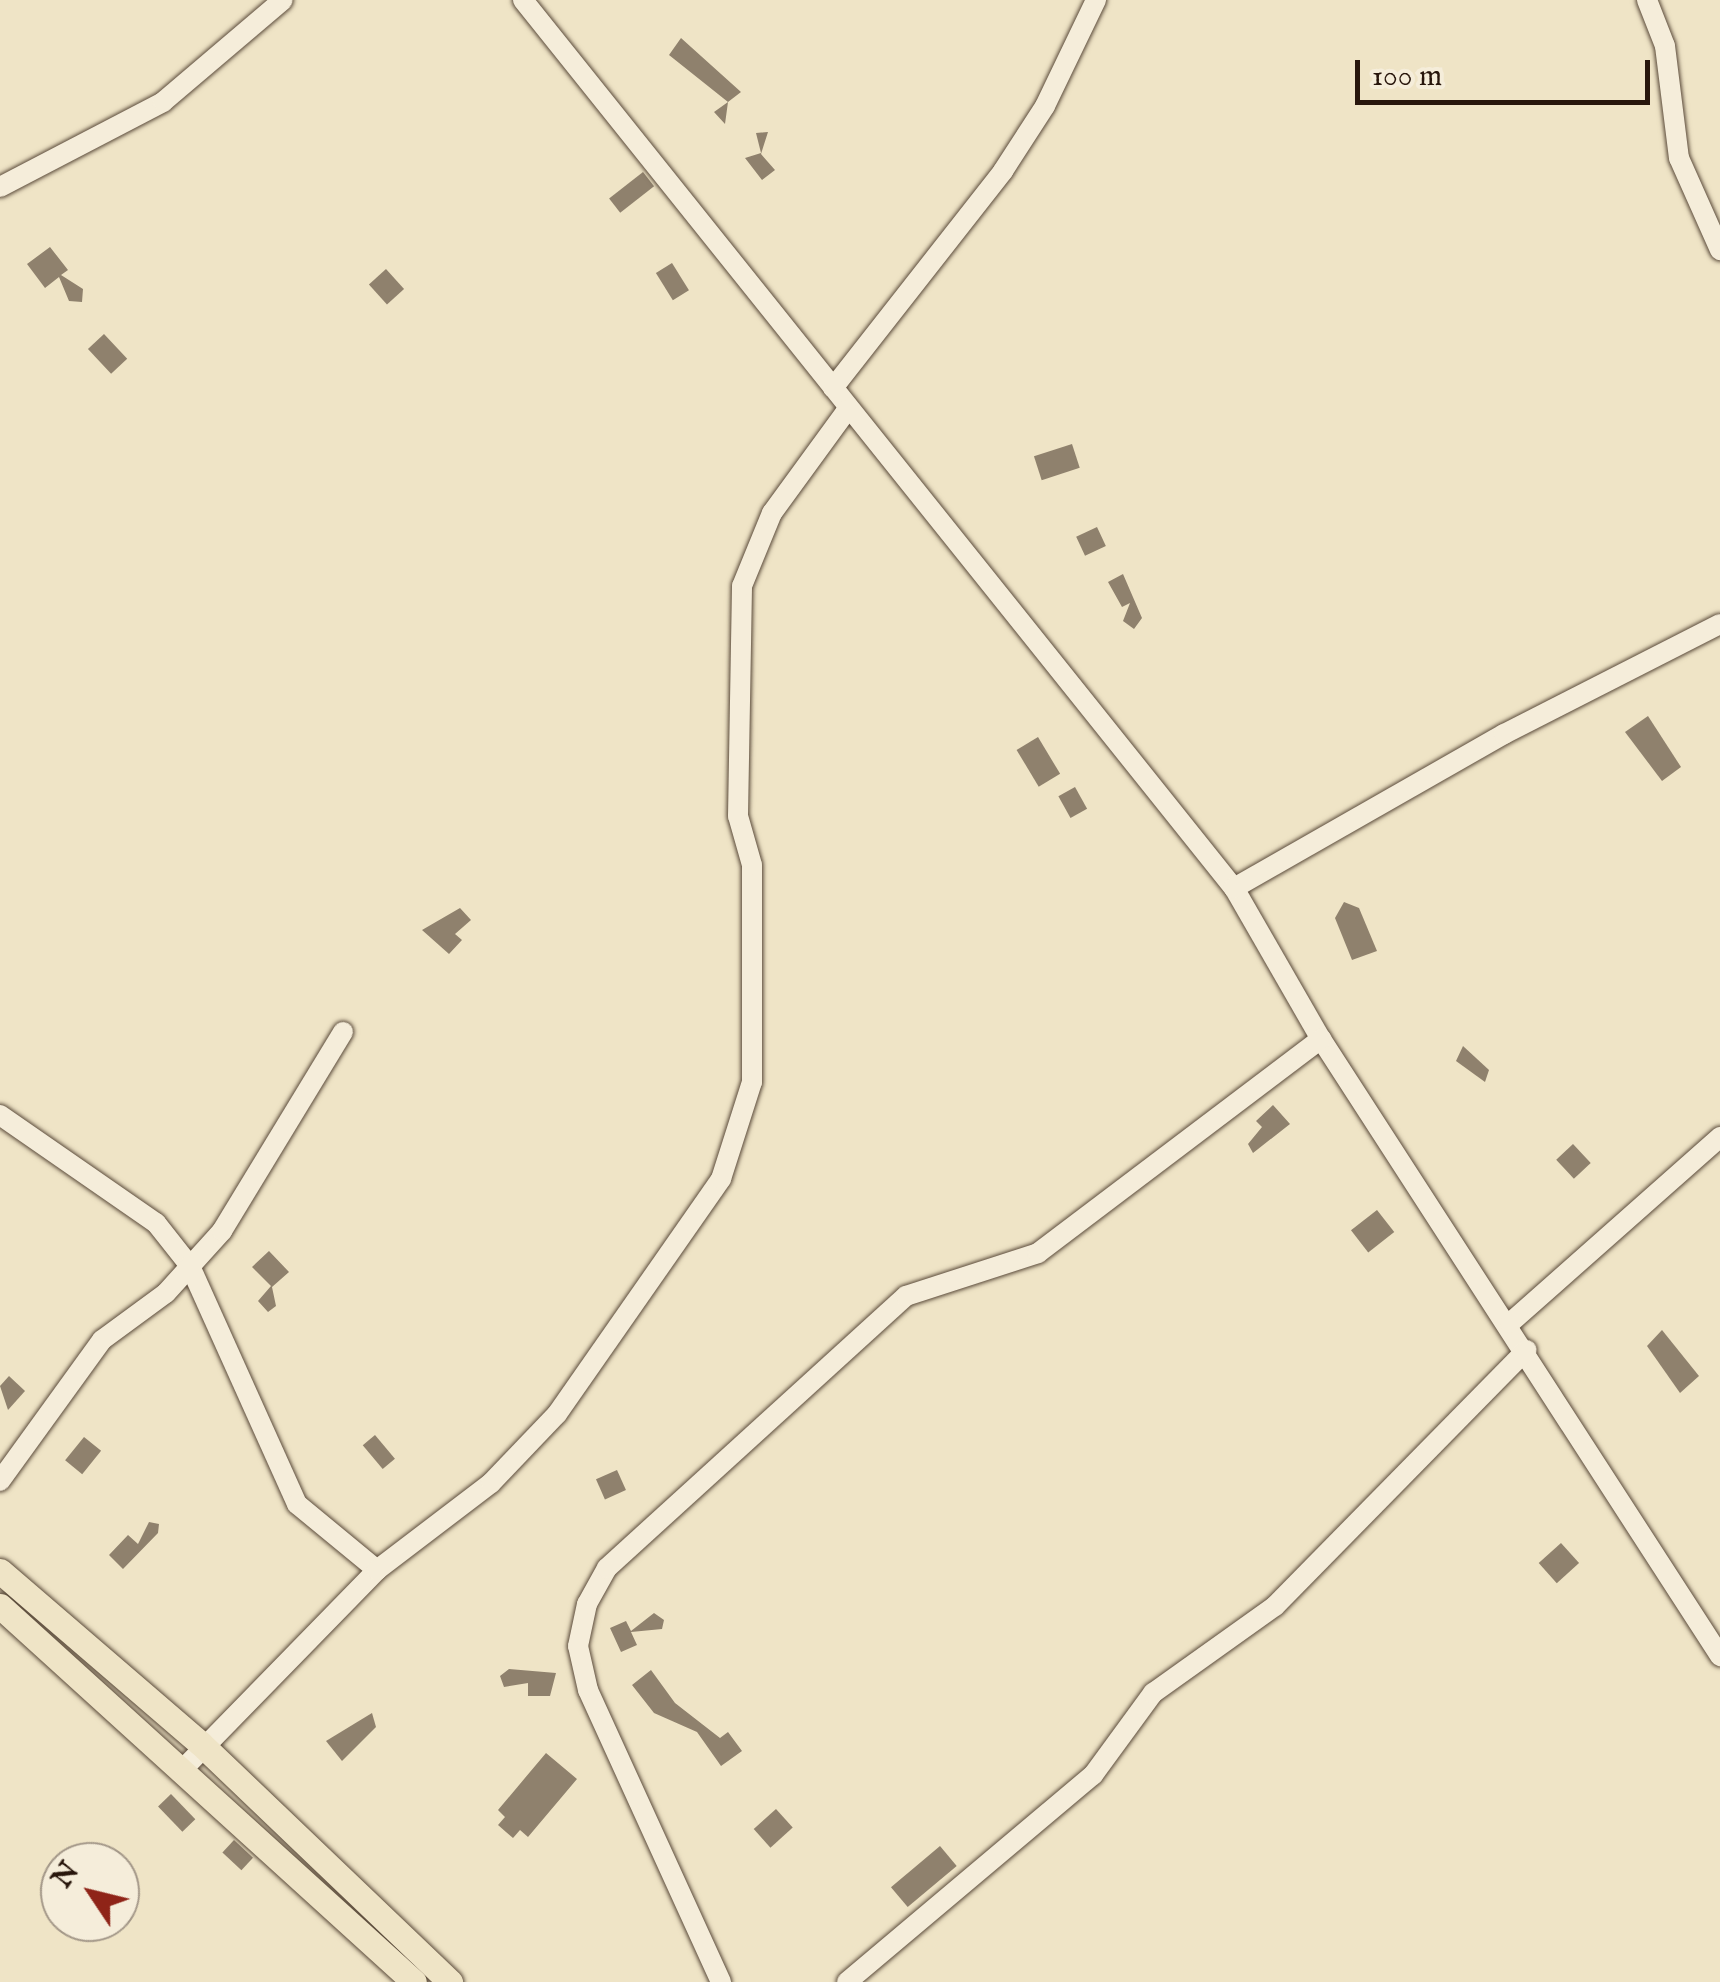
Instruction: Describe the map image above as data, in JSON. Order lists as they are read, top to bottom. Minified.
{"scale_bar":"100 m","north":"top left"}
